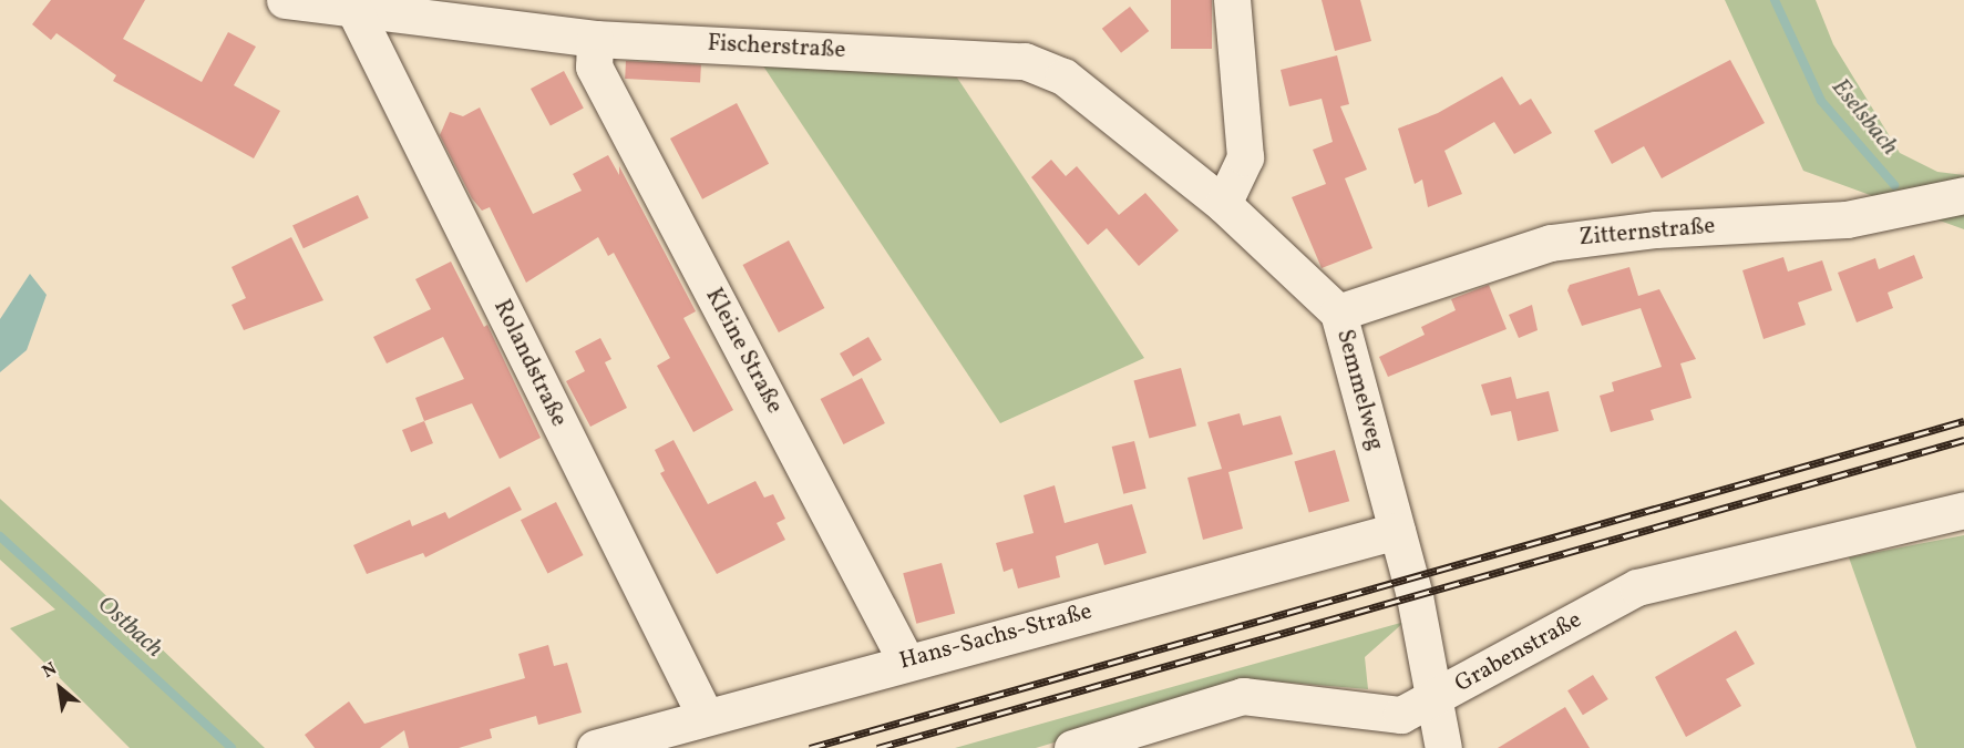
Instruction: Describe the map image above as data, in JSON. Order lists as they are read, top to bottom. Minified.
{"streets":{"street":["Fischerstraße","Zitternstraße","Kleine Straße","Rolandstraße","Semmelweg","Hans-Sachs-Straße","Grabenstraße"]},"crossings":[["Fischerstraße","Kleine Straße"],["Fischerstraße","Rolandstraße"],["Fischerstraße","Semmelweg"],["Zitternstraße","Semmelweg"],["Kleine Straße","Hans-Sachs-Straße"],["Rolandstraße","Hans-Sachs-Straße"],["Semmelweg","Hans-Sachs-Straße"],["Semmelweg","Grabenstraße"]],"water":["Eselsbach","Ostbach"],"north":"top left"}
